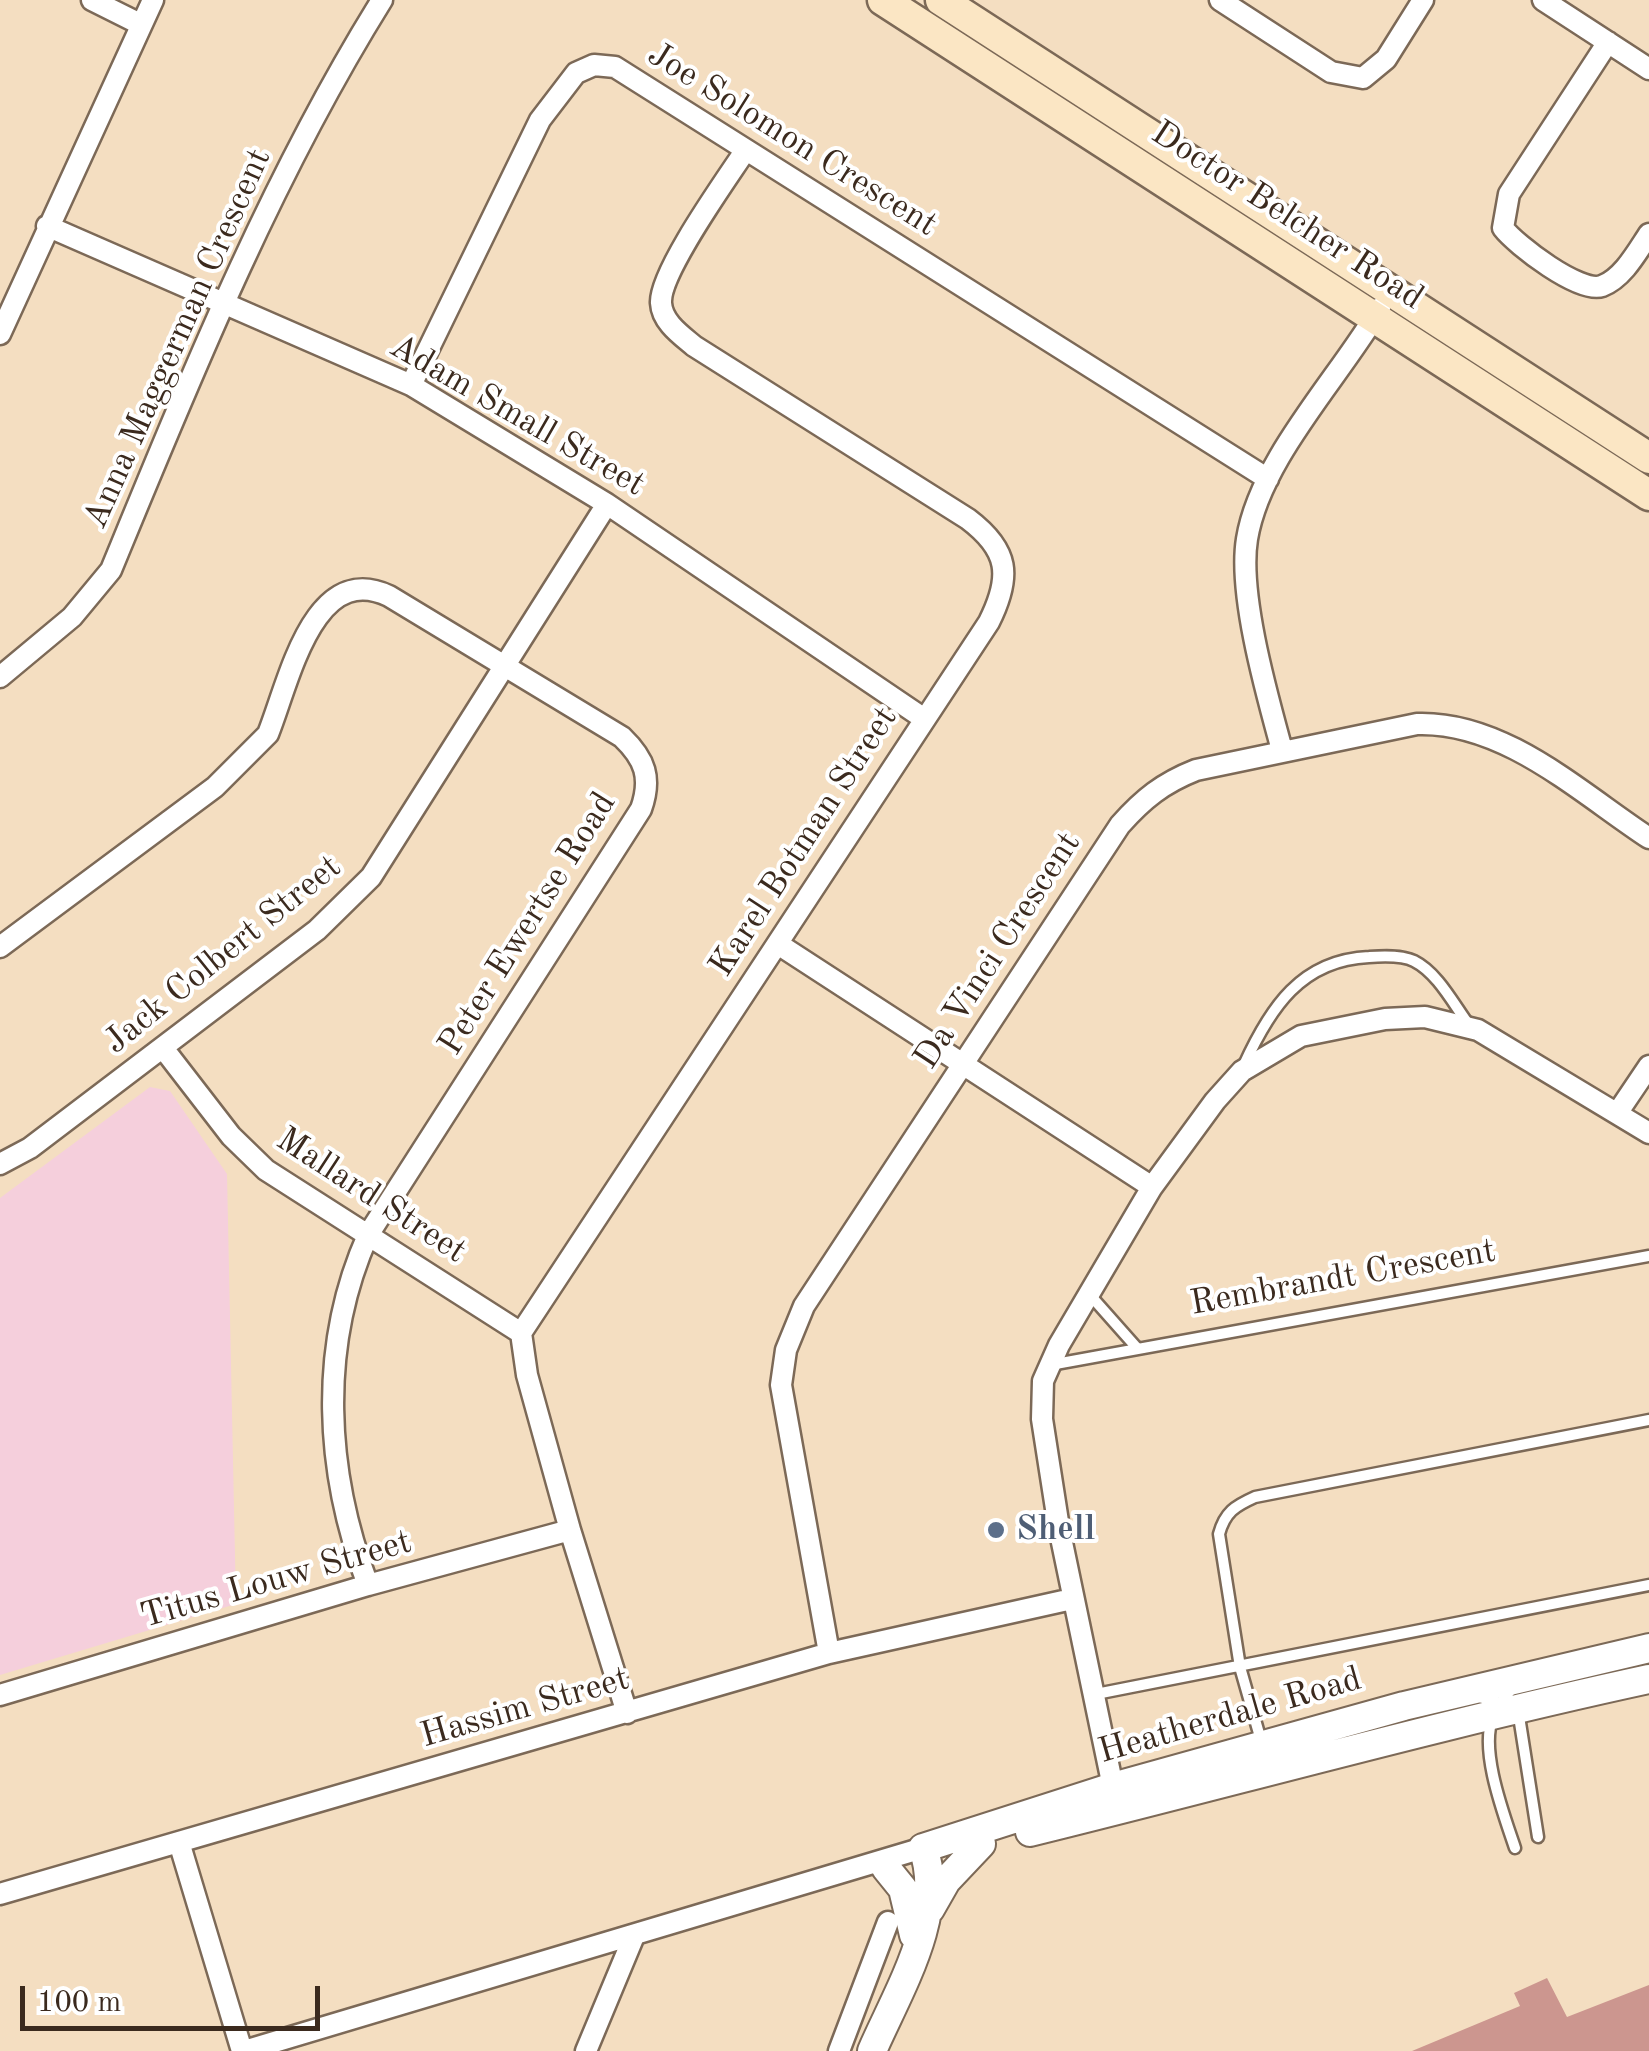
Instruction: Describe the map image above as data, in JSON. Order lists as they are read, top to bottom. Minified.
{"streets":{"main road":["Doctor Belcher Road"],"street":["Joe Solomon Crescent","Anna Maggerman Crescent","Adam Small Street","Karel Botman Street","Peter Ewertse Road","Da Vinci Crescent","Jack Colbert Street","Mallard Street","Titus Louw Street","Hassim Street","Heatherdale Road"],"lane":["Rembrandt Crescent"]},"crossings":[["Joe Solomon Crescent","Adam Small Street"],["Joe Solomon Crescent","Karel Botman Street"],["Anna Maggerman Crescent","Adam Small Street"],["Adam Small Street","Karel Botman Street"],["Adam Small Street","Jack Colbert Street"],["Karel Botman Street","Mallard Street"],["Peter Ewertse Road","Jack Colbert Street"],["Peter Ewertse Road","Mallard Street"],["Peter Ewertse Road","Titus Louw Street"],["Da Vinci Crescent","Hassim Street"],["Jack Colbert Street","Mallard Street"]],"places":["Shell"],"scale_bar":"100 m"}
